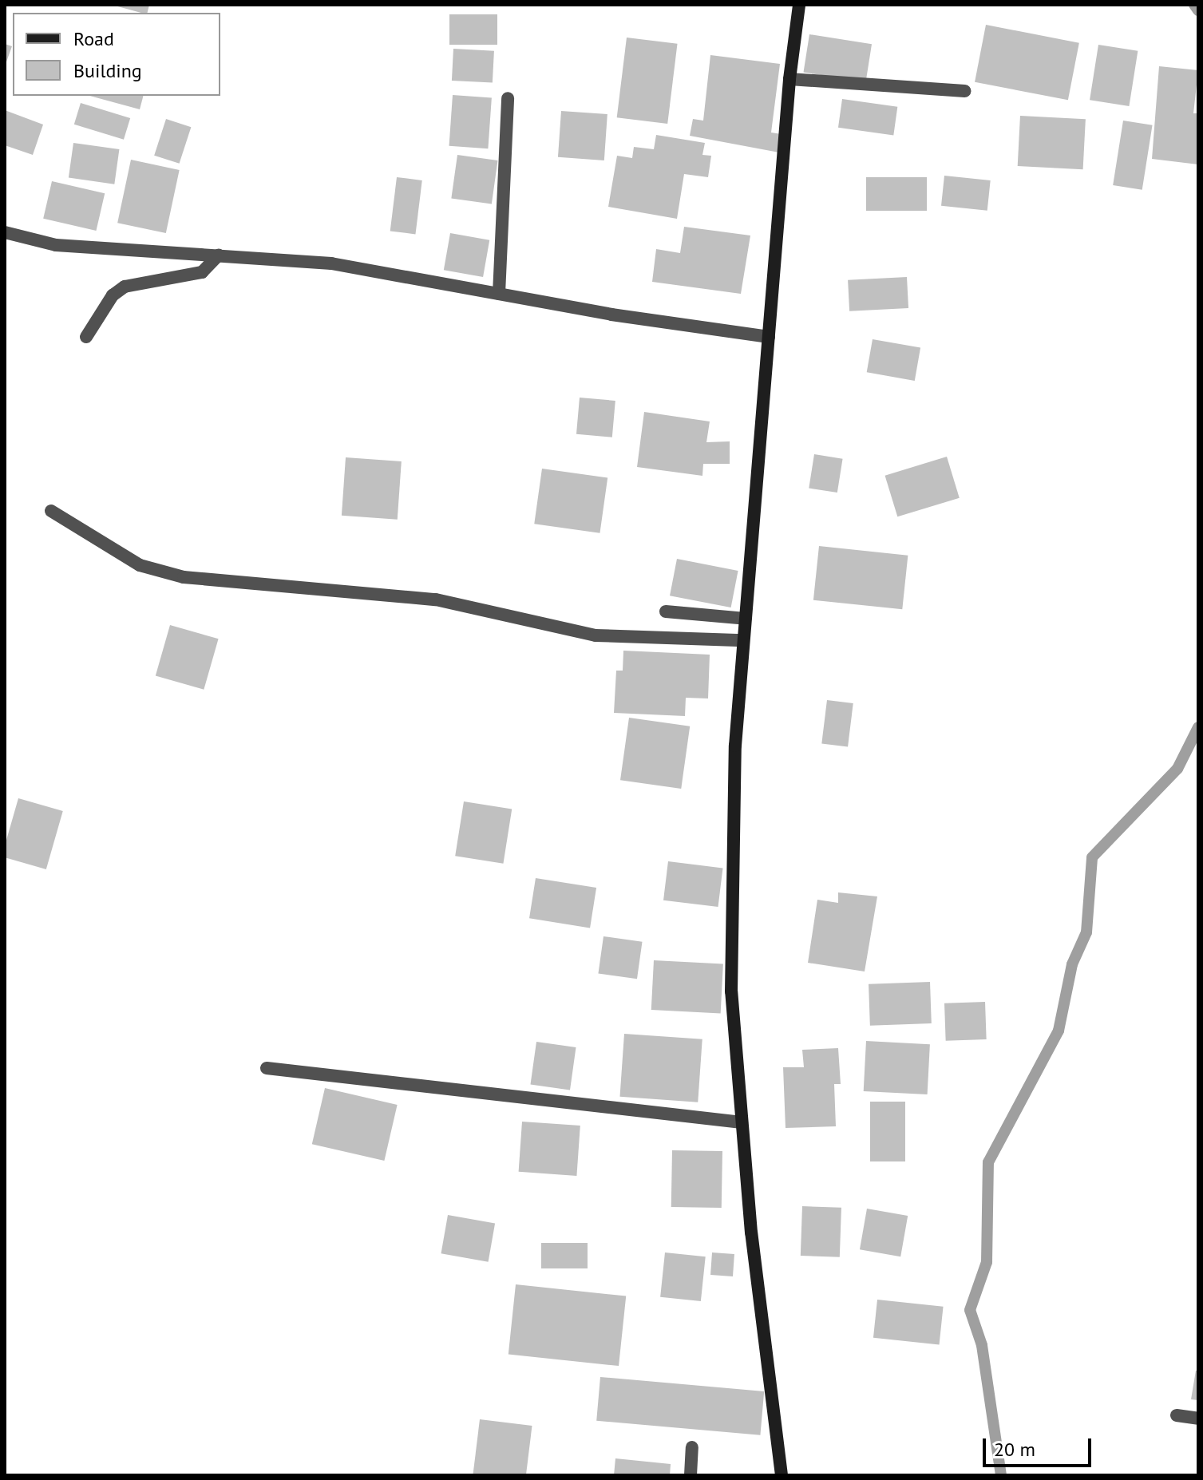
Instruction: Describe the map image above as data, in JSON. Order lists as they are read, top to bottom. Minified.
{"legend":["Road","Building"],"scale_bar":"20 m"}
